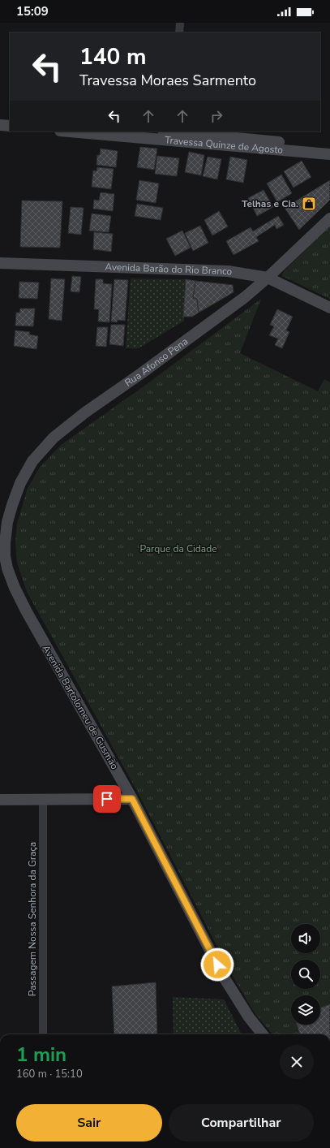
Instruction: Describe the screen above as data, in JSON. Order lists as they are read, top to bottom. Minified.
{"streets":{"main road":["Travessa Quinze de Agosto","Avenida Barão do Rio Branco","Rua Afonso Pena","Avenida Bartolomeu de Gusmão"],"street":["Passagem Nossa Senhora da Graça"]},"crossings":[["Avenida Barão do Rio Branco","Rua Afonso Pena"],["Rua Afonso Pena","Avenida Bartolomeu de Gusmão"]],"parks":["Parque da Cidade"],"places":{"shop":["Telhas e Cia."]},"page":{"status":"15:09","turn":["140 m","Travessa Moraes Sarmento"],"heading":["1 min","160 m · 15:10"],"buttons":["Sair","Compartilhar"]}}
